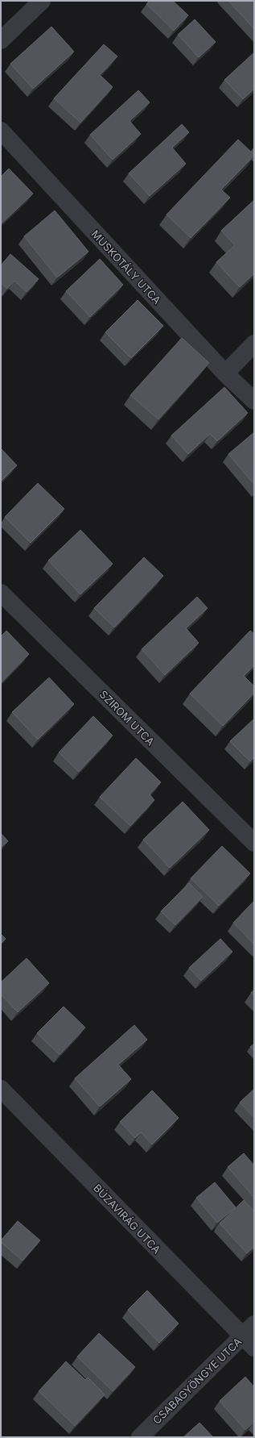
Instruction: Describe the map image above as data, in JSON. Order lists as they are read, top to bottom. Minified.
{"streets":{"street":["MUSKOTÁLY UTCA","SZIROM UTCA","BÚZAVIRÁG UTCA","CSABAGYÖNGYE UTCA"]},"crossings":[["BÚZAVIRÁG UTCA","CSABAGYÖNGYE UTCA"]]}
